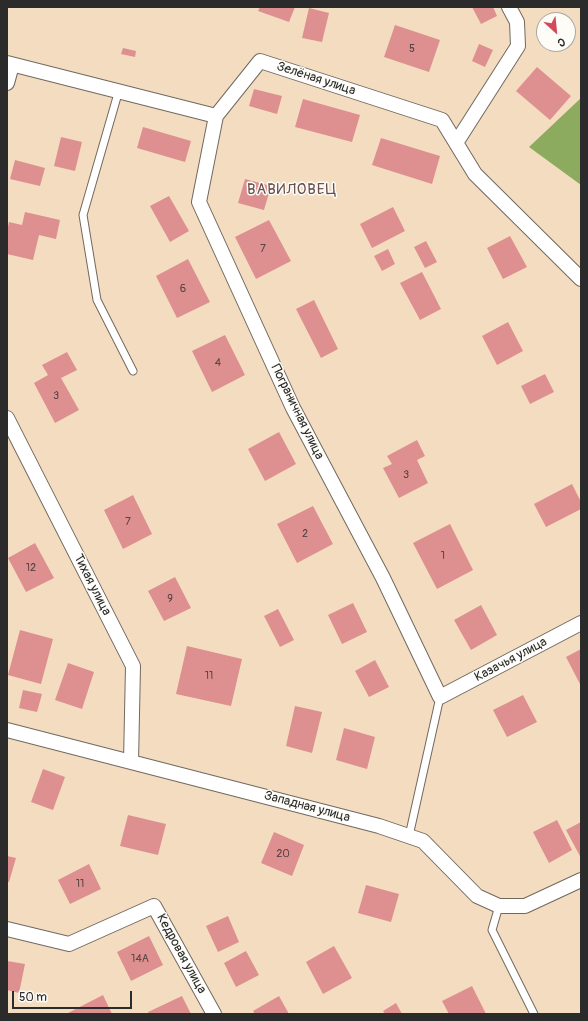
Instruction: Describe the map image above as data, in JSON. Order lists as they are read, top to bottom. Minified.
{"streets":{"street":["Зелёная улица","Пограничная улица","Тихая улица","Казачья улица","Западная улица","Кедровая улица"]},"crossings":[["Зелёная улица","Пограничная улица"],["Пограничная улица","Казачья улица"],["Тихая улица","Западная улица"]],"districts":["ВАВИЛОВЕЦ"],"house_numbers":["5","7","6","4","3","3","7","2","1","12","9","11","20","11","14А"],"scale_bar":"50 m","north":"bottom right"}
